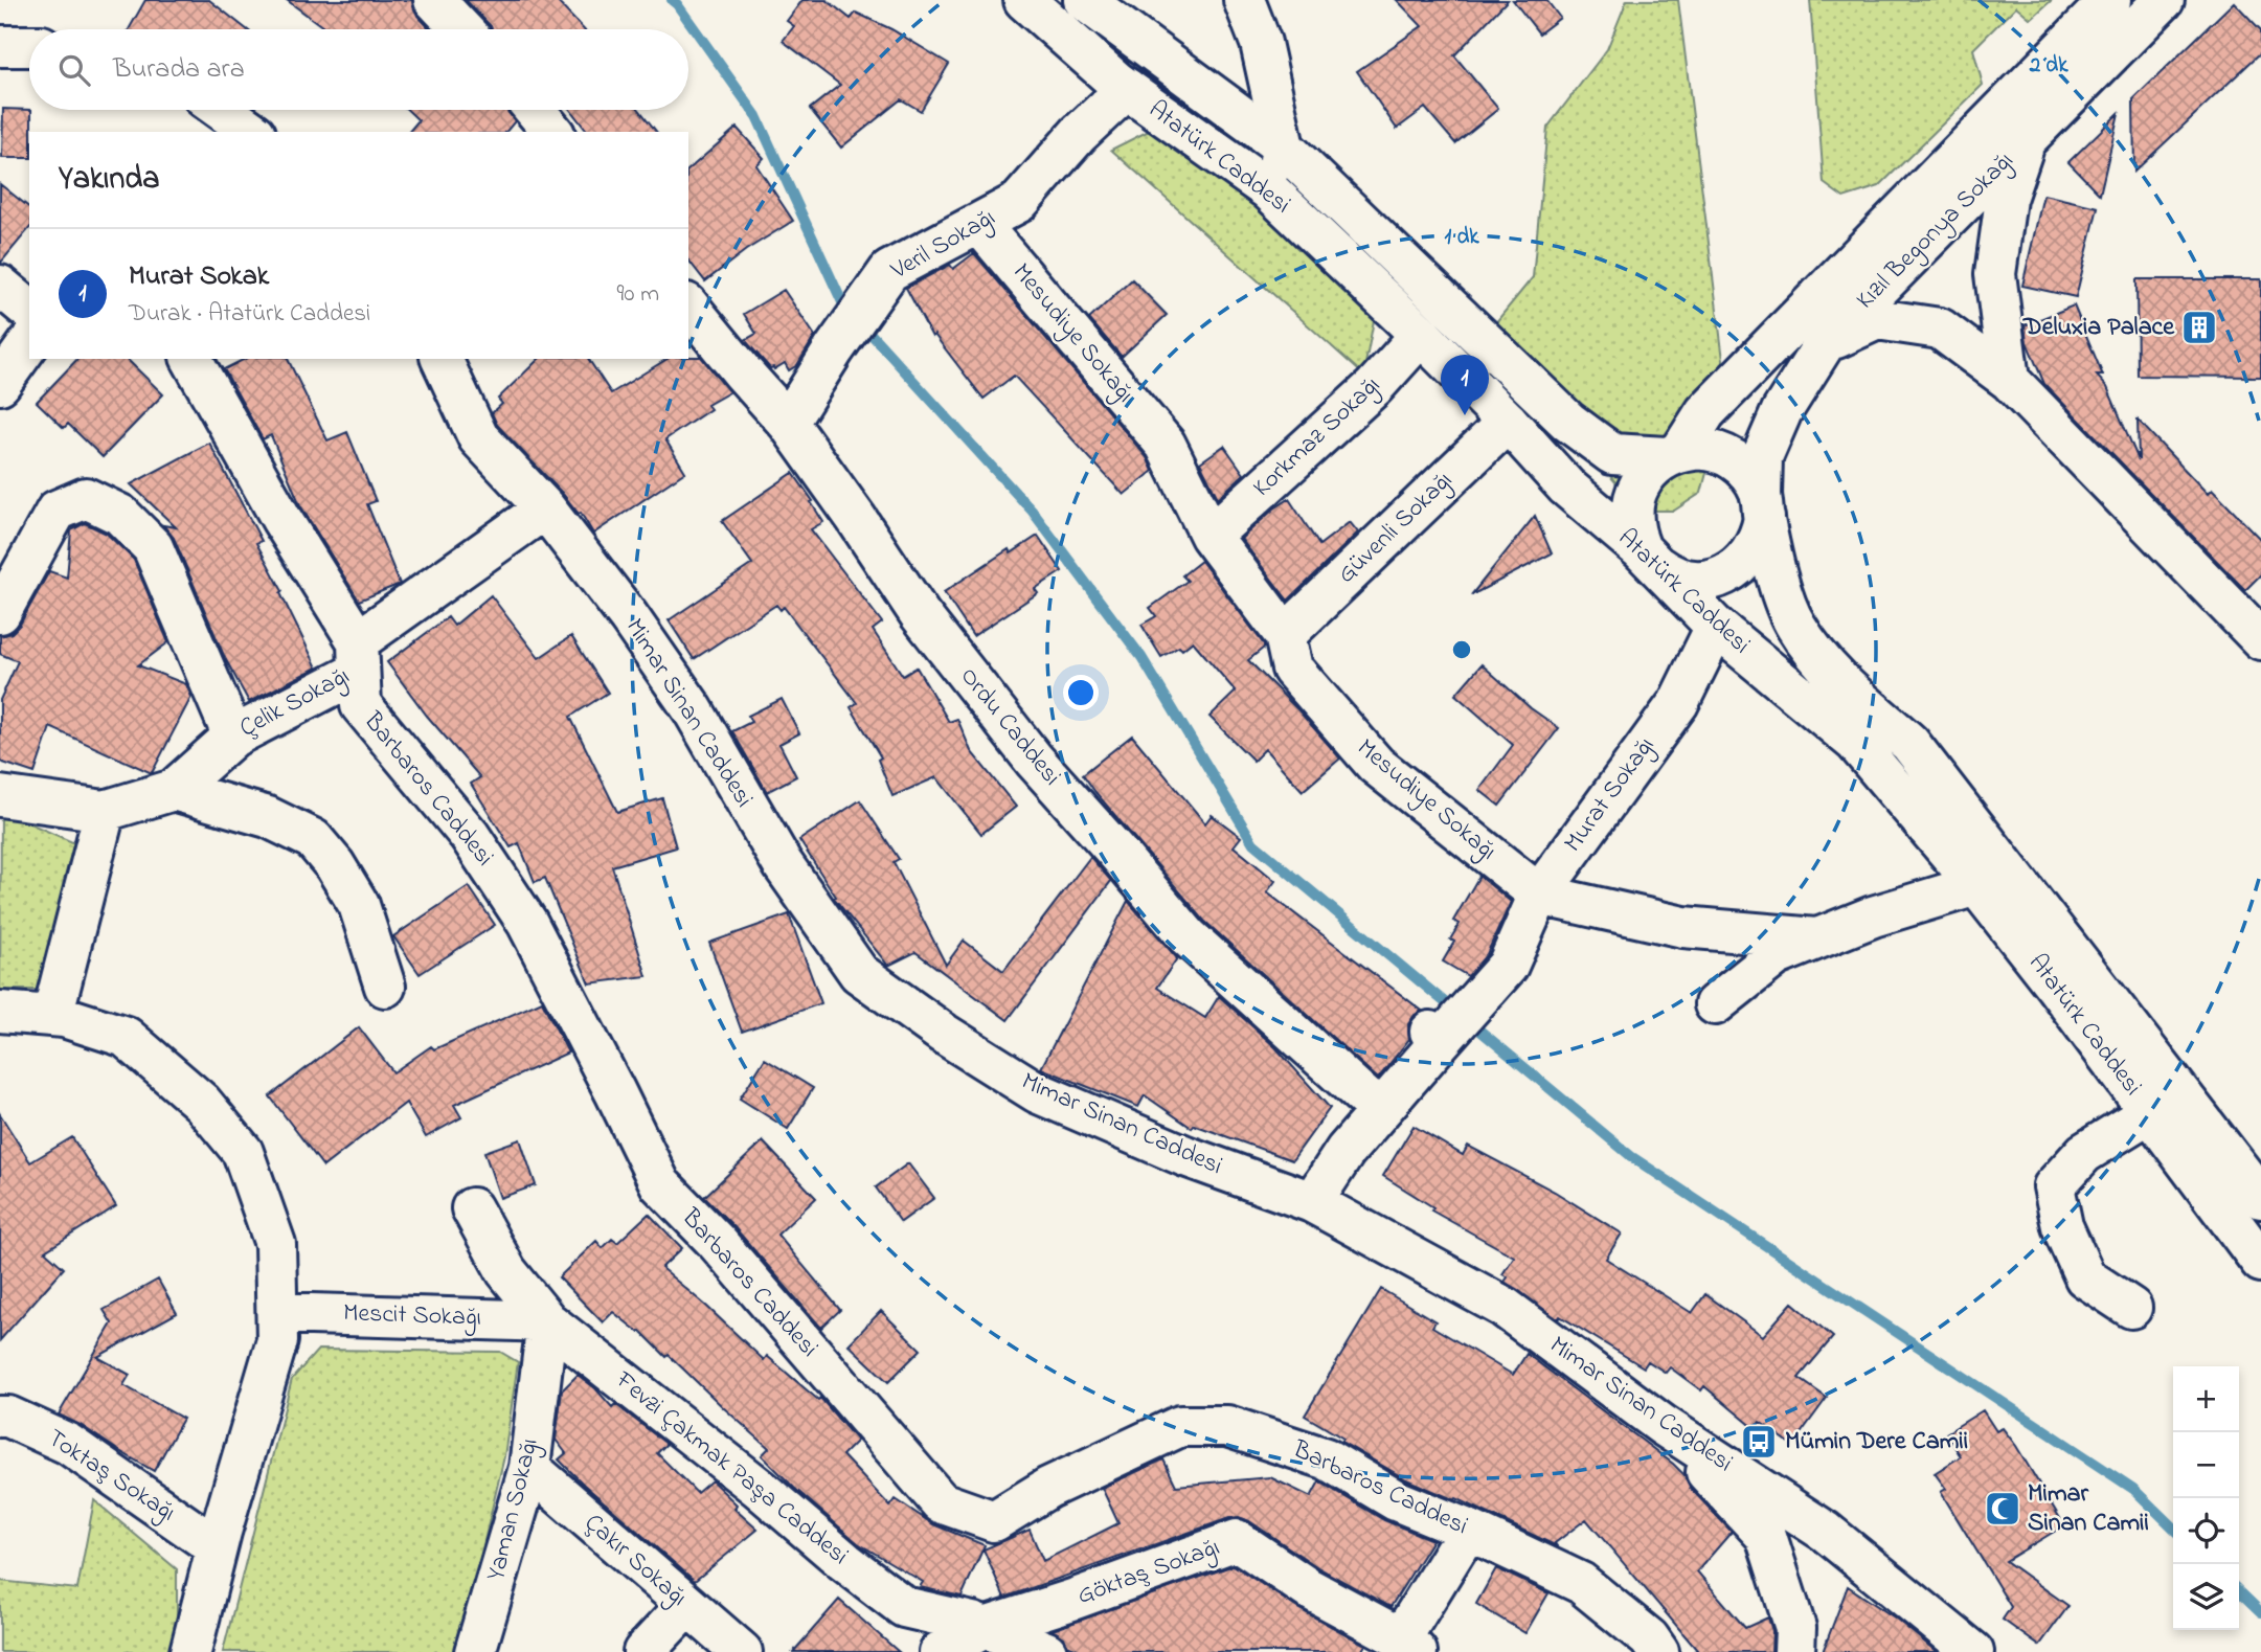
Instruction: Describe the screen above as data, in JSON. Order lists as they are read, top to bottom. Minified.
{"streets":{"street":["Atatürk Caddesi","Kızıl Begonya Sokağı","Veril Sokağı","Mesudiye Sokağı","Korkmaz Sokağı","Güvenli Sokağı","Çelik Sokağı","Mimar Sinan Caddesi","Ordu Caddesi","Barbaros Caddesi","Murat Sokağı","Mescit Sokağı","Fevzi Çakmak Paşa Caddesi","Toktaş Sokağı","Yaman Sokağı","Çakır Sokağı","Göktaş Sokağı"]},"crossings":[["Atatürk Caddesi","Kızıl Begonya Sokağı"],["Atatürk Caddesi","Veril Sokağı"],["Atatürk Caddesi","Mesudiye Sokağı"],["Atatürk Caddesi","Korkmaz Sokağı"],["Atatürk Caddesi","Güvenli Sokağı"],["Atatürk Caddesi","Murat Sokağı"],["Veril Sokağı","Mesudiye Sokağı"],["Veril Sokağı","Ordu Caddesi"],["Mesudiye Sokağı","Korkmaz Sokağı"],["Mesudiye Sokağı","Güvenli Sokağı"],["Mesudiye Sokağı","Murat Sokağı"],["Çelik Sokağı","Mimar Sinan Caddesi"],["Çelik Sokağı","Barbaros Caddesi"],["Ordu Caddesi","Murat Sokağı"],["Mescit Sokağı","Fevzi Çakmak Paşa Caddesi"],["Mescit Sokağı","Yaman Sokağı"],["Fevzi Çakmak Paşa Caddesi","Yaman Sokağı"],["Fevzi Çakmak Paşa Caddesi","Göktaş Sokağı"],["Yaman Sokağı","Çakır Sokağı"]],"places":{"building":["Deluxia Palace"],"bus stop":["Mümin Dere Camii"],"mosque":["Mimar Sinan Camii"]},"page":{"search":"Burada ara","heading":"Yakında","list":[{"mark":"1","name":"Murat Sokak","note":"Durak · Atatürk Caddesi","value":"90 m"}],"pins":"1","map_buttons":["+","−"]},"rings":["2 dk","1 dk"]}
